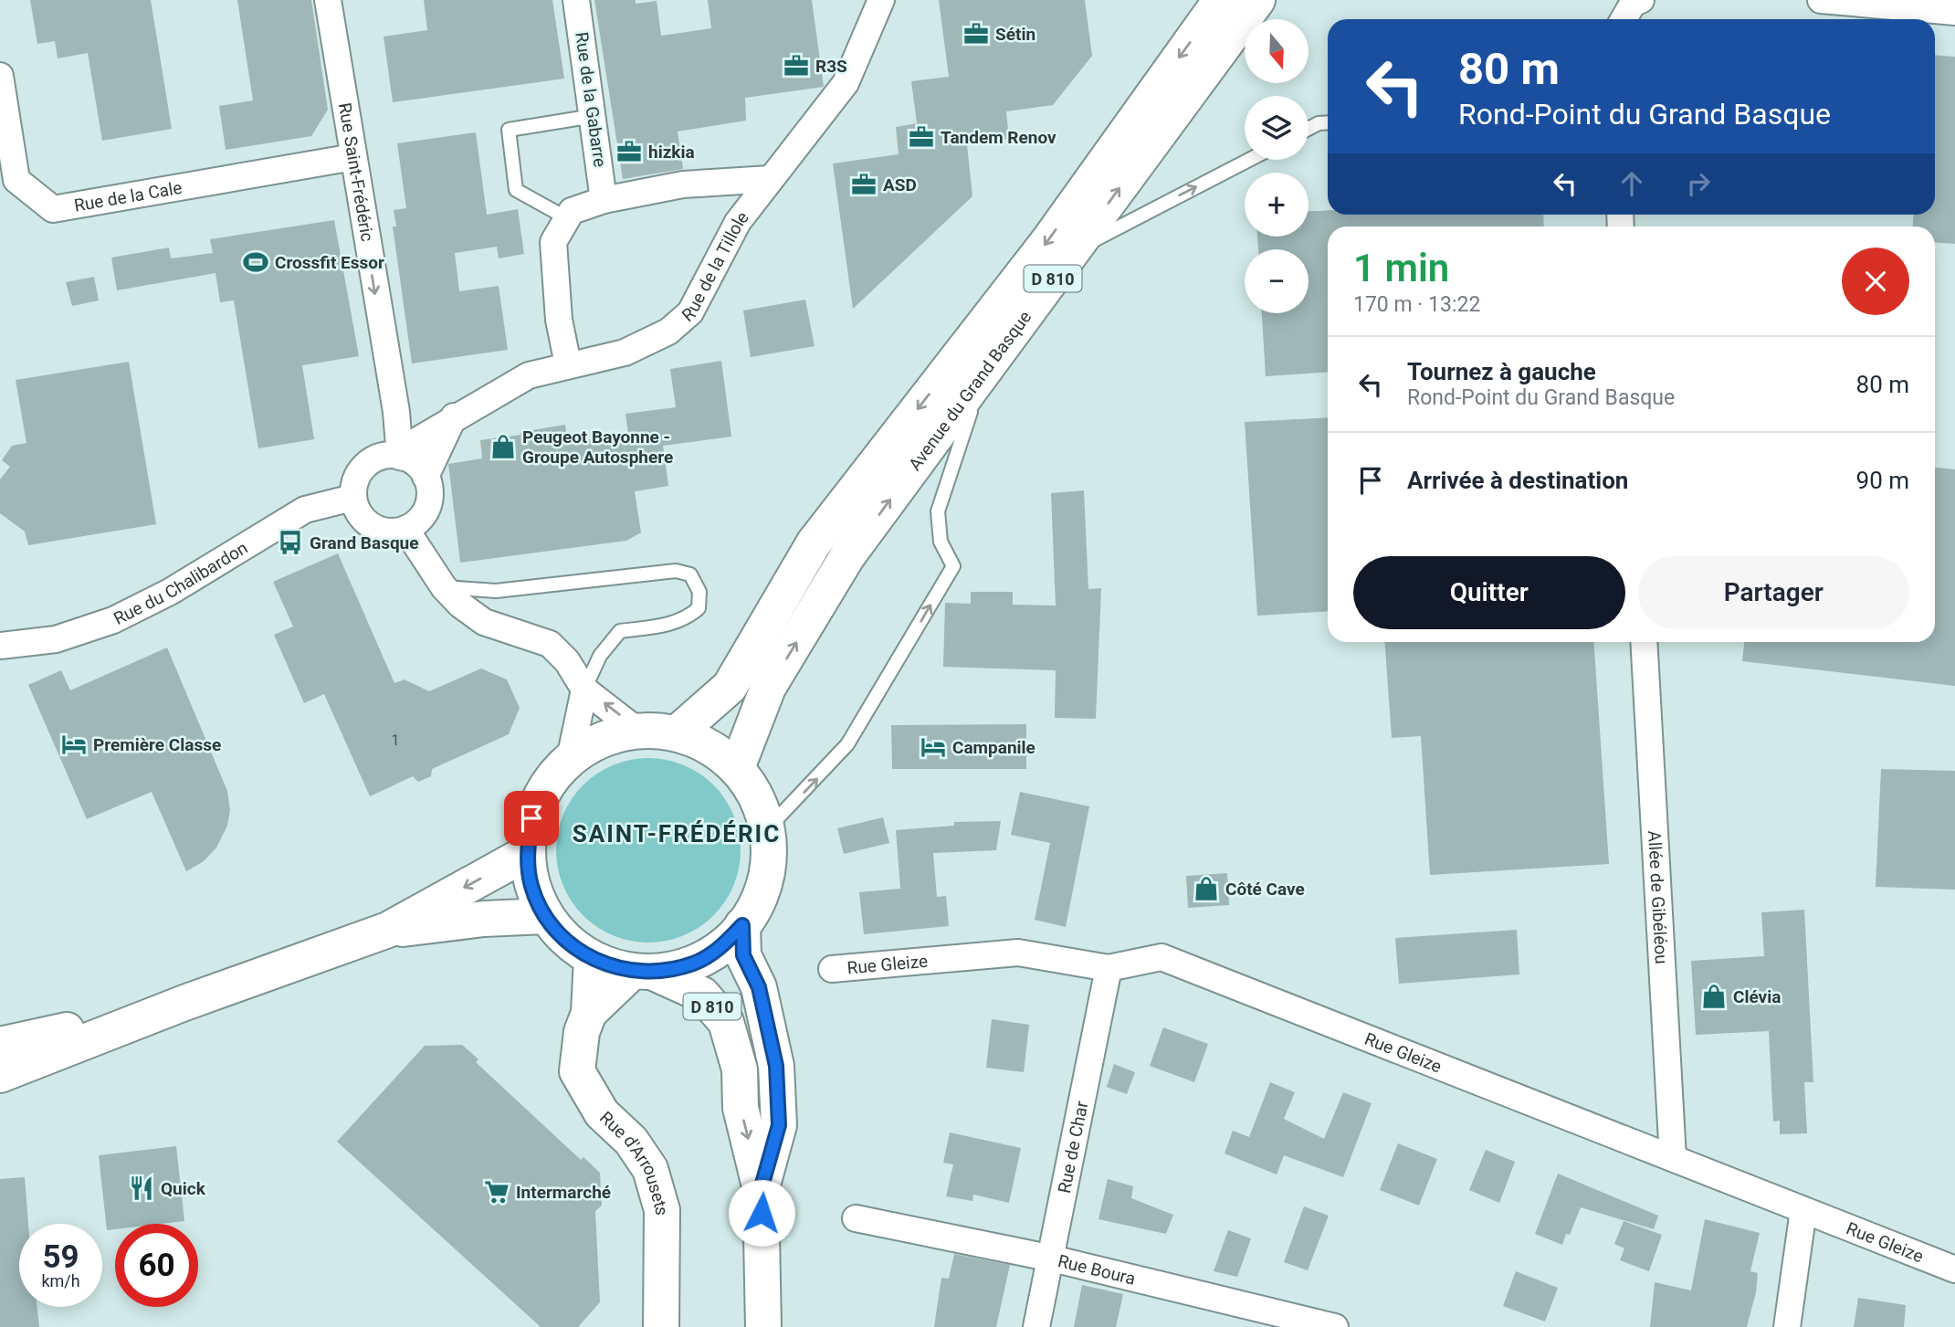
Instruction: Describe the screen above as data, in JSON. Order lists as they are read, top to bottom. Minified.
{"streets":{"main road":["D 810","Avenue du Grand Basque","Rue d'Arrousets"],"street":["Rue de la Gabarre","Rue Saint-Frédéric","Rue de la Cale","Rue de la Tillole","Rue du Chalibardon","Allée de Gibéléou","Rue Gleize","Rue de Char","Rue Boura"]},"crossings":[["Rue Saint-Frédéric","Rue de la Cale"],["Rue Saint-Frédéric","Rue de la Tillole"],["Rue Saint-Frédéric","Rue du Chalibardon"],["Rue de la Tillole","Rue du Chalibardon"],["Allée de Gibéléou","Rue Gleize"],["Rue Gleize","Rue de Char"],["Rue de Char","Rue Boura"]],"districts":["SAINT-FRÉDÉRIC"],"places":{"office":["Sétin","R3S","Tandem Renov","hizkia","ASD"],"sports":["Crossfit Essor"],"shop":["Peugeot Bayonne - Groupe Autosphere","Côté Cave","Clévia"],"bus stop":["Grand Basque"],"hotel":["Première Classe","Campanile"],"restaurant":["Quick"],"supermarket":["Intermarché"]},"house_numbers":["1"],"north":"bottom","page":{"map_buttons":["+","−"],"turn":["80 m","Rond-Point du Grand Basque"],"heading":["1 min","170 m · 13:22"],"list":[{"name":"Tournez à gauche","note":"Rond-Point du Grand Basque","value":"80 m"},{"name":"Arrivée à destination","value":"90 m"}],"buttons":["Quitter","Partager"],"speed":"59 km/h","limit":"60"}}
